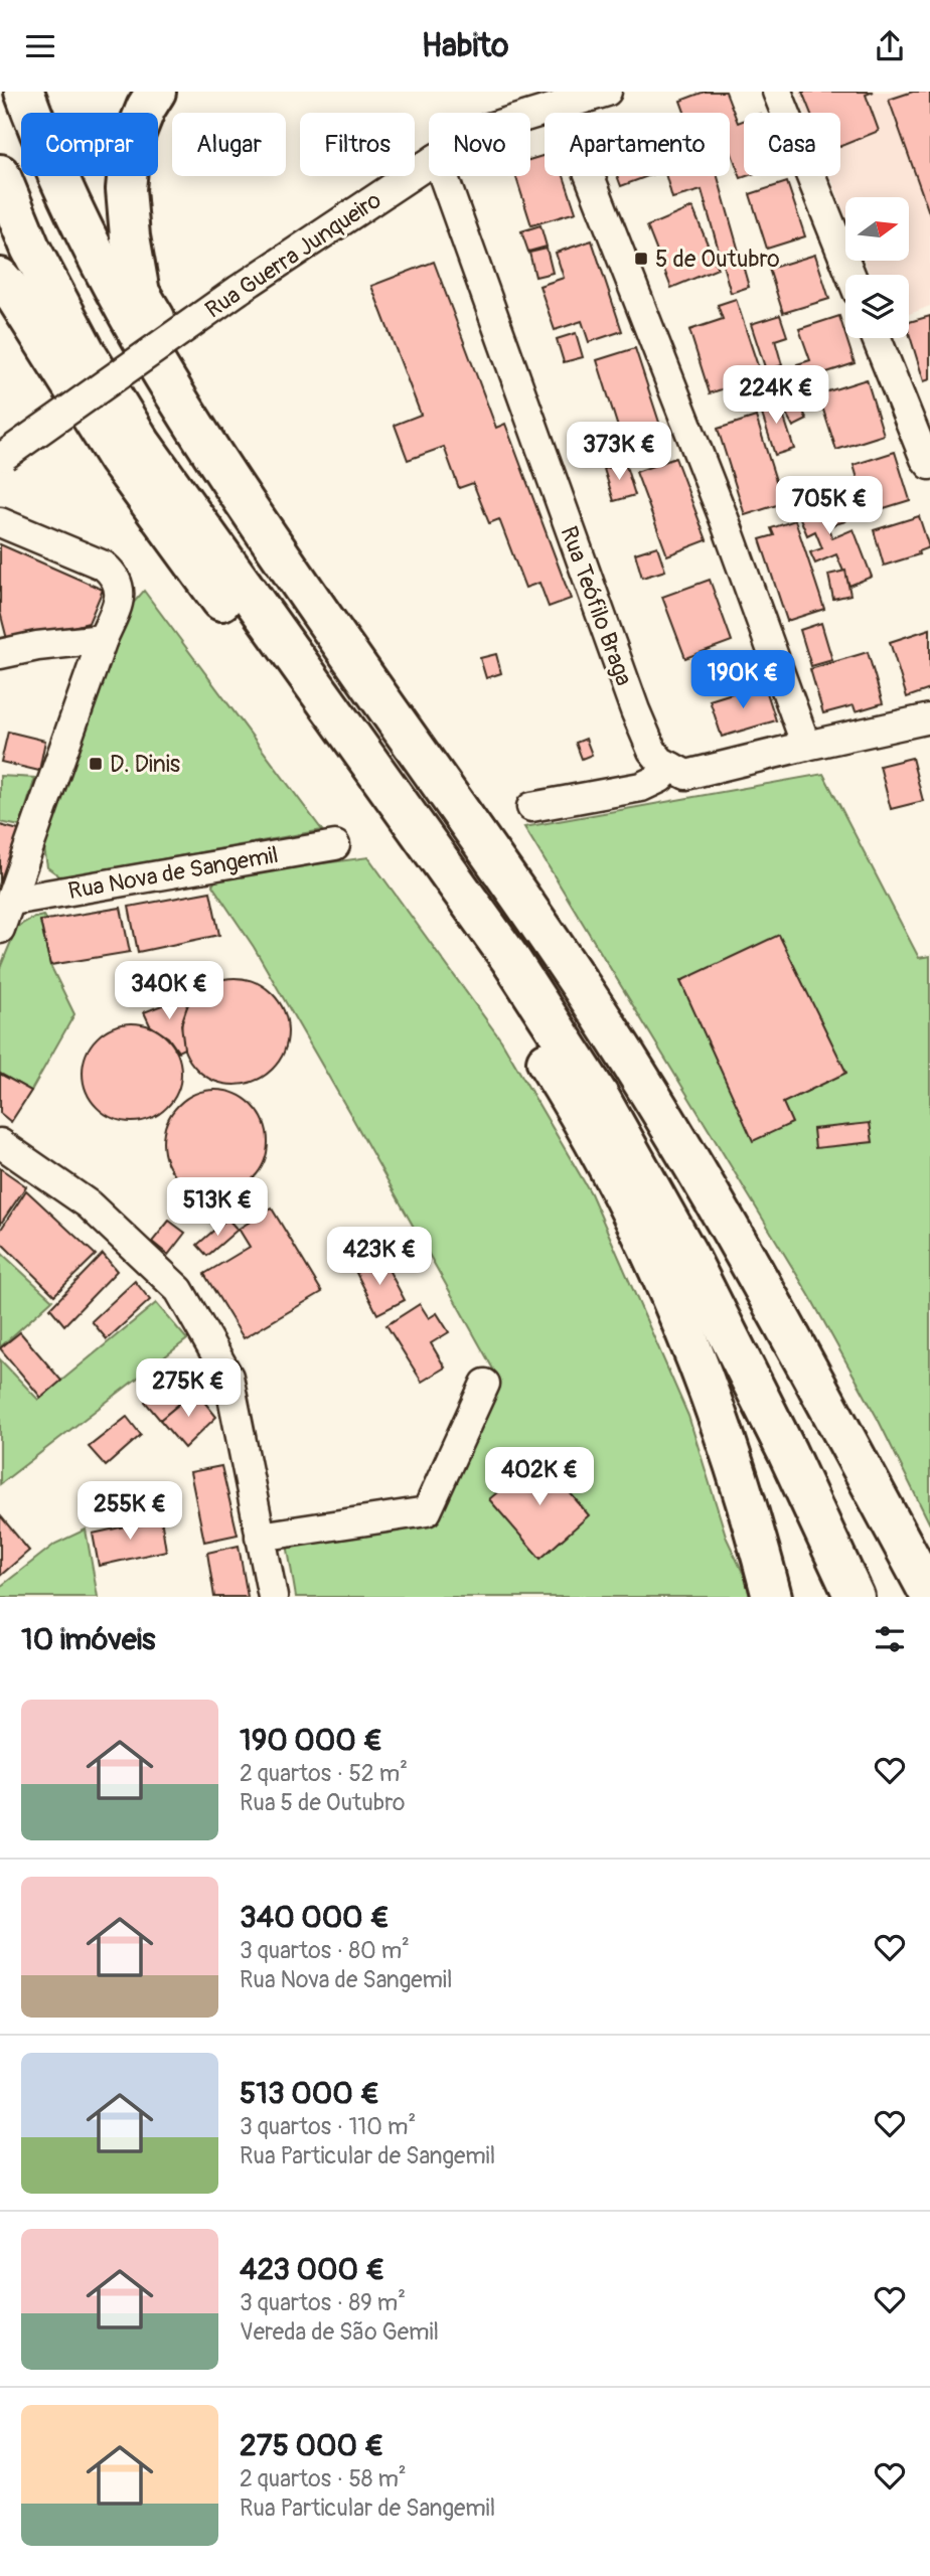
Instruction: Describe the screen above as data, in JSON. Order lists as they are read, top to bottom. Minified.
{"streets":{"street":["Rua Guerra Junqueiro","Rua Teófilo Braga","Rua Nova de Sangemil"]},"places":{"transit":["5 de Outubro","D. Dinis"]},"north":"right","page":{"header":"Habito","chip":["Comprar","Alugar","Filtros","Novo","Apartamento","Casa"],"price":["224K €","373K €","705K €","190K €","340K €","513K €","423K €","275K €","402K €","255K €"],"heading":"10 imóveis","list":[{"name":"190 000 €","note":"2 quartos · 52 m² · Rua 5 de Outubro"},{"name":"340 000 €","note":"3 quartos · 80 m² · Rua Nova de Sangemil"},{"name":"513 000 €","note":"3 quartos · 110 m² · Rua Particular de Sangemil"},{"name":"423 000 €","note":"3 quartos · 89 m² · Vereda de São Gemil"},{"name":"275 000 €","note":"2 quartos · 58 m² · Rua Particular de Sangemil"}]}}
